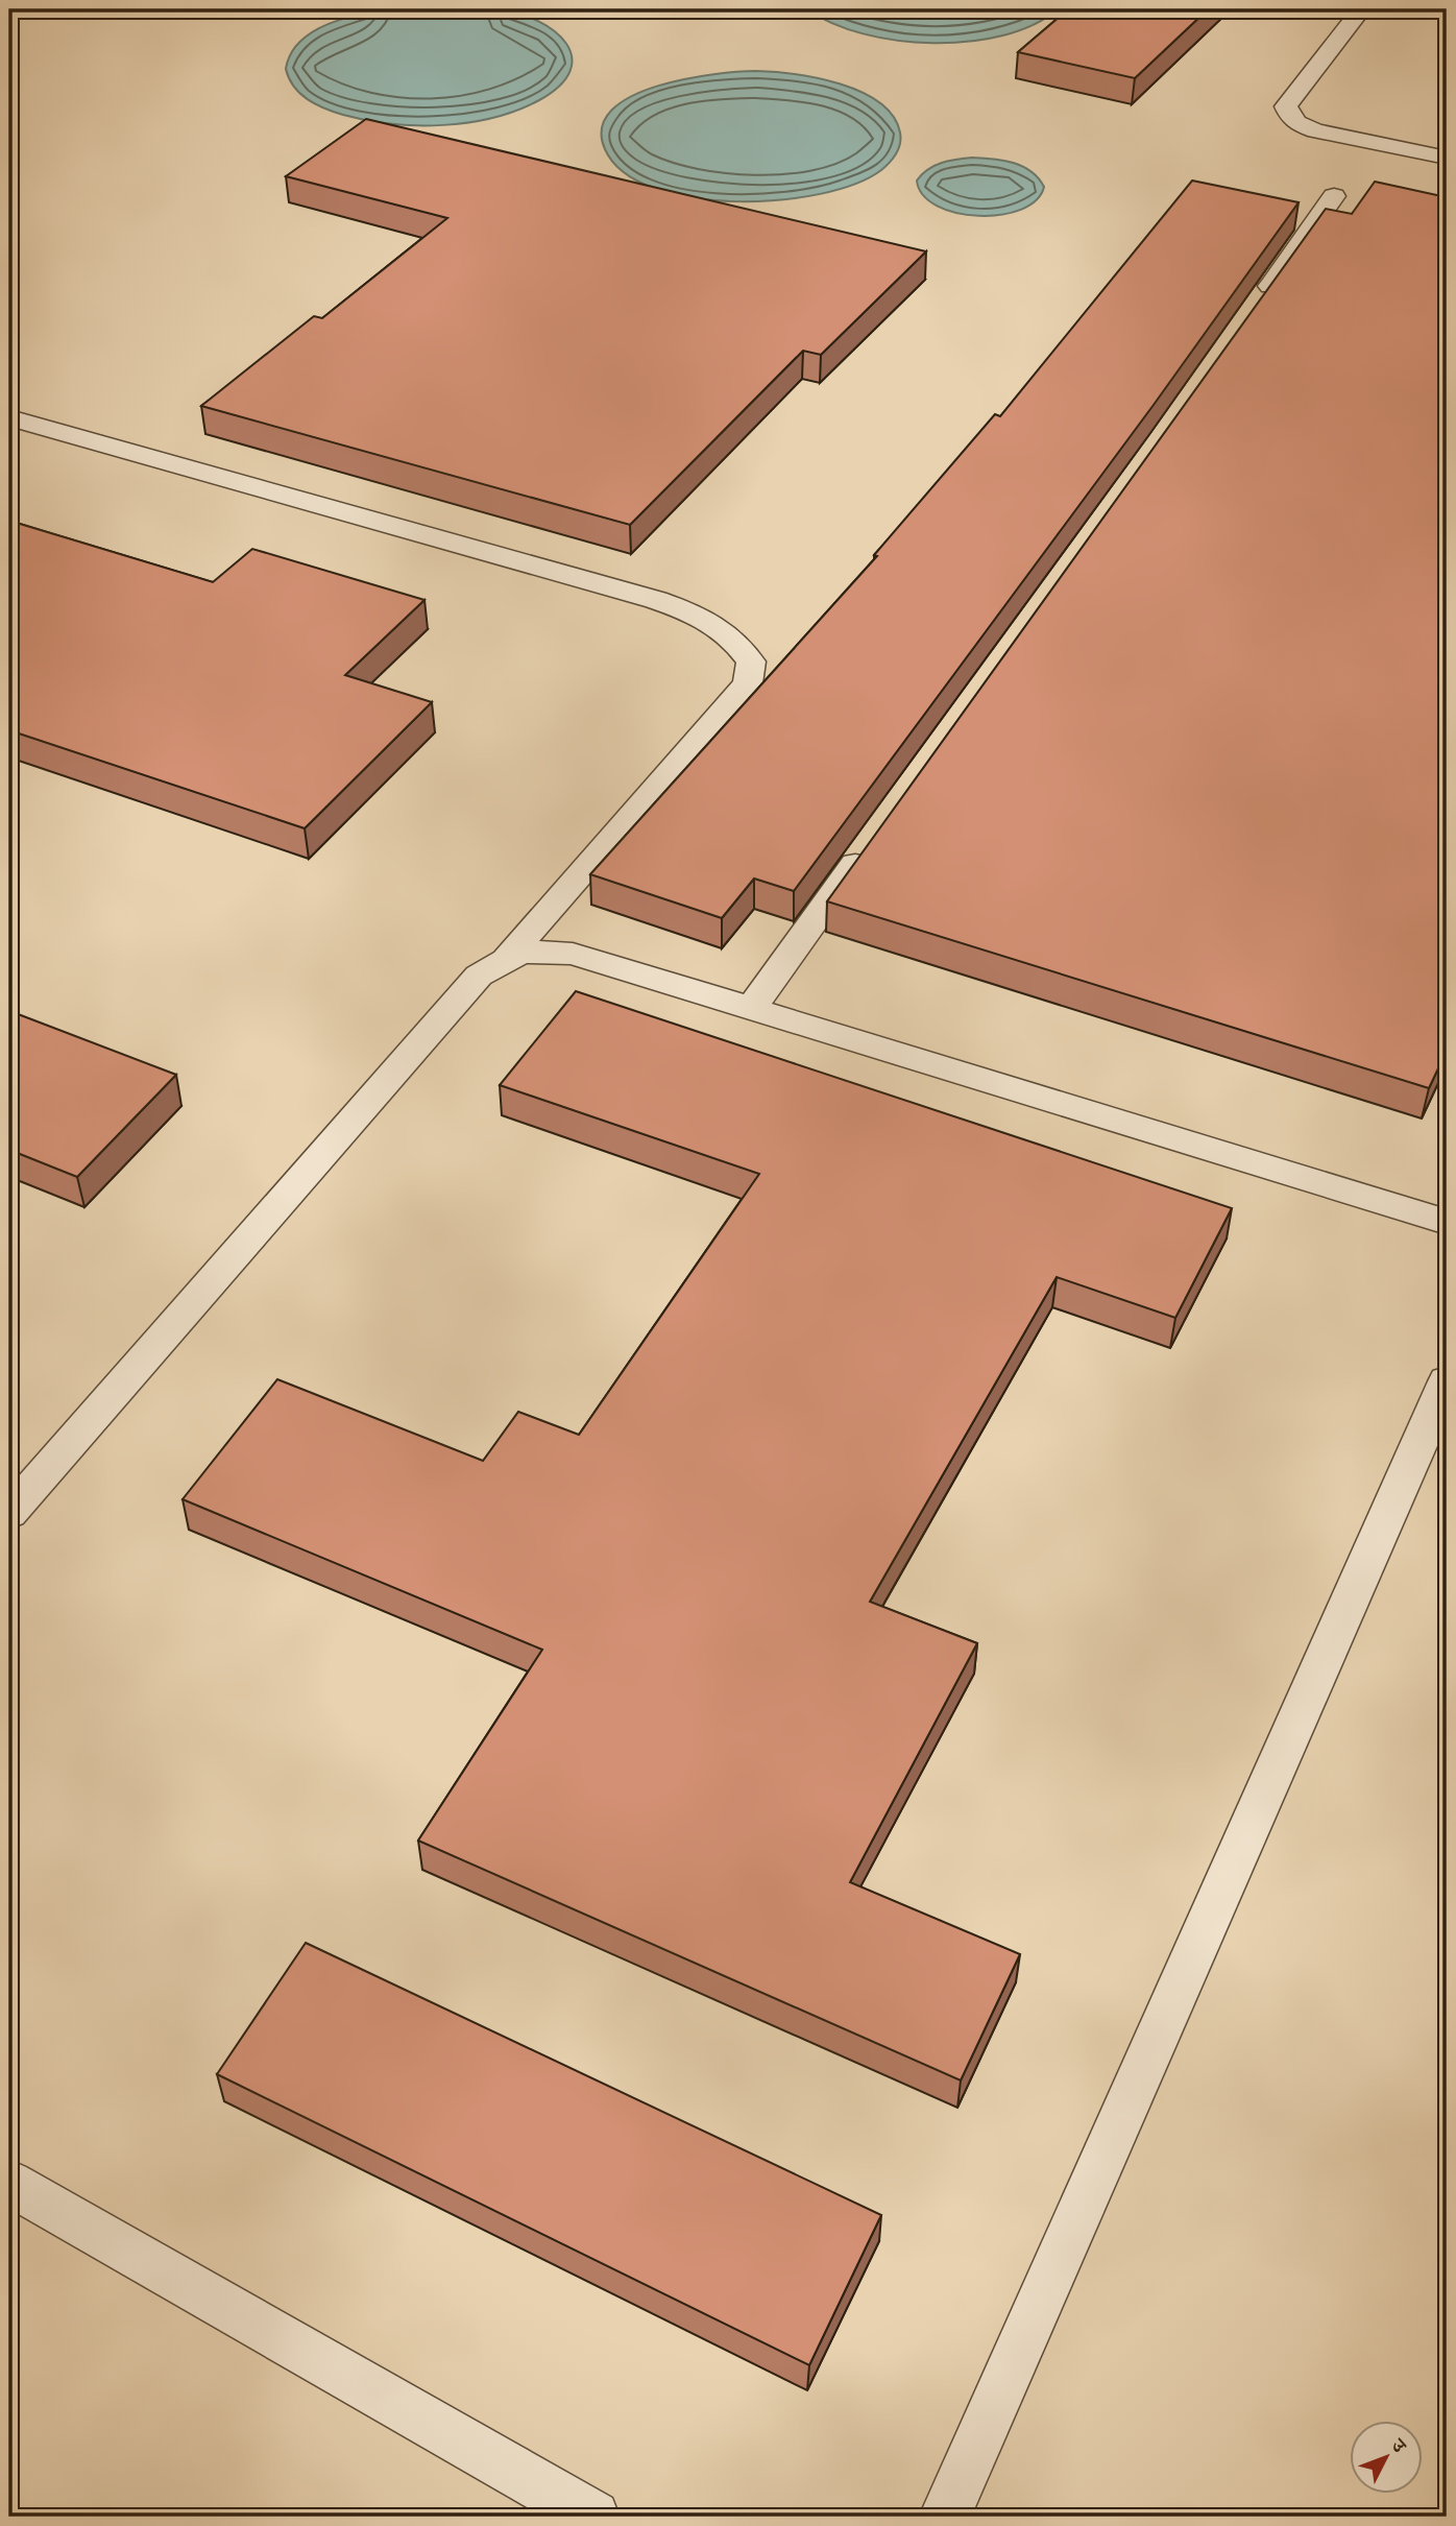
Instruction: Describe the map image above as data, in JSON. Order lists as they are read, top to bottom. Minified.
{"north":"top right"}
